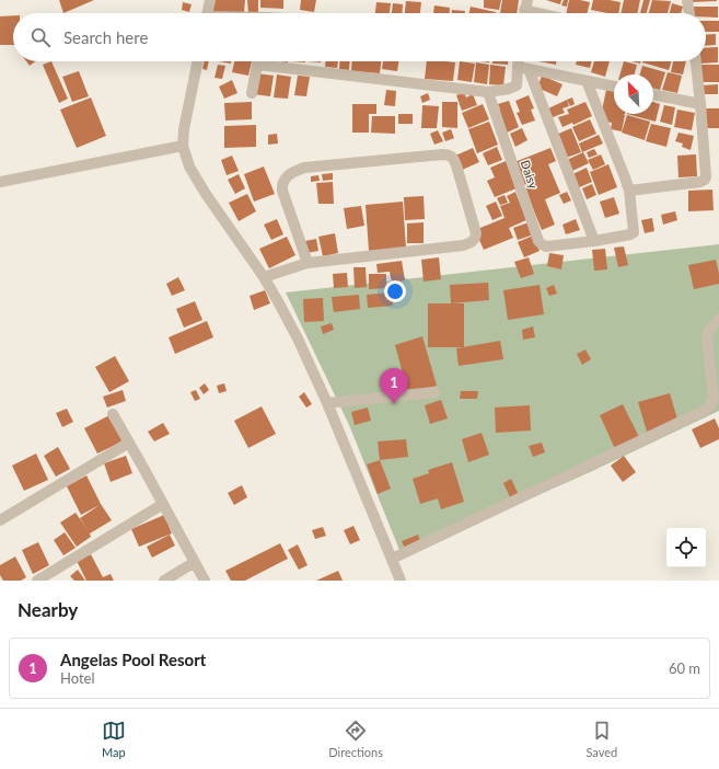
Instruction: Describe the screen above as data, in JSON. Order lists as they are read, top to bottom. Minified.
{"streets":{"street":["Daisy"]},"north":"top left","page":{"search":"Search here","pins":"1","heading":"Nearby","list":[{"mark":"1","name":"Angelas Pool Resort","note":"Hotel","value":"60 m"}],"nav":["Map","Directions","Saved"]}}
